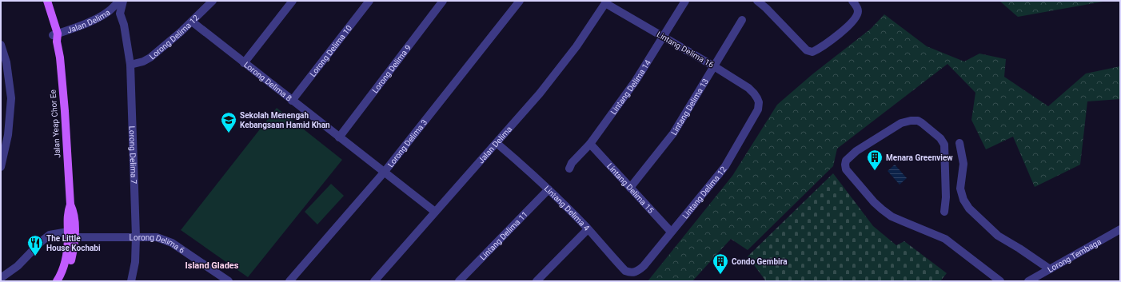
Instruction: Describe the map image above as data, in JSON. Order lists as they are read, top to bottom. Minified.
{"streets":{"main road":["Jalan Yeap Chor Ee"],"street":["Jalan Delima","Lorong Delima 12","Lintang Delima 16","Lorong Delima 10","Lorong Delima 9","Lorong Delima 8","Lintang Delima 14","Lintang Delima 13","Lorong Delima 3","Lorong Delima 7","Lintang Delima 15","Lintang Delima 12","Lintang Delima 4","Lintang Delima 11","Lorong Delima 6","Lorong Tembaga"]},"crossings":[["Jalan Delima","Lintang Delima 16"],["Jalan Delima","Lorong Delima 8"],["Jalan Delima","Jalan Yeap Chor Ee"],["Jalan Delima","Lorong Delima 7"],["Jalan Delima","Lintang Delima 4"],["Lorong Delima 12","Lorong Delima 8"],["Lorong Delima 12","Lorong Delima 7"],["Lintang Delima 16","Lintang Delima 14"],["Lintang Delima 16","Lintang Delima 13"],["Lintang Delima 16","Lintang Delima 12"],["Lorong Delima 10","Lorong Delima 8"],["Lorong Delima 9","Lorong Delima 8"],["Lorong Delima 8","Lorong Delima 3"],["Lintang Delima 14","Lintang Delima 15"],["Lintang Delima 13","Lintang Delima 15"],["Jalan Yeap Chor Ee","Lorong Delima 6"],["Lorong Delima 7","Lorong Delima 6"],["Lintang Delima 15","Lintang Delima 12"],["Lintang Delima 12","Lintang Delima 4"],["Lintang Delima 4","Lintang Delima 11"]],"districts":["Island Glades"],"places":{"school or university":["Sekolah Menengah Kebangsaan Hamid Khan"],"building":["Menara Greenview","Condo Gembira"],"restaurant":["The Little House Kochabi"]}}
